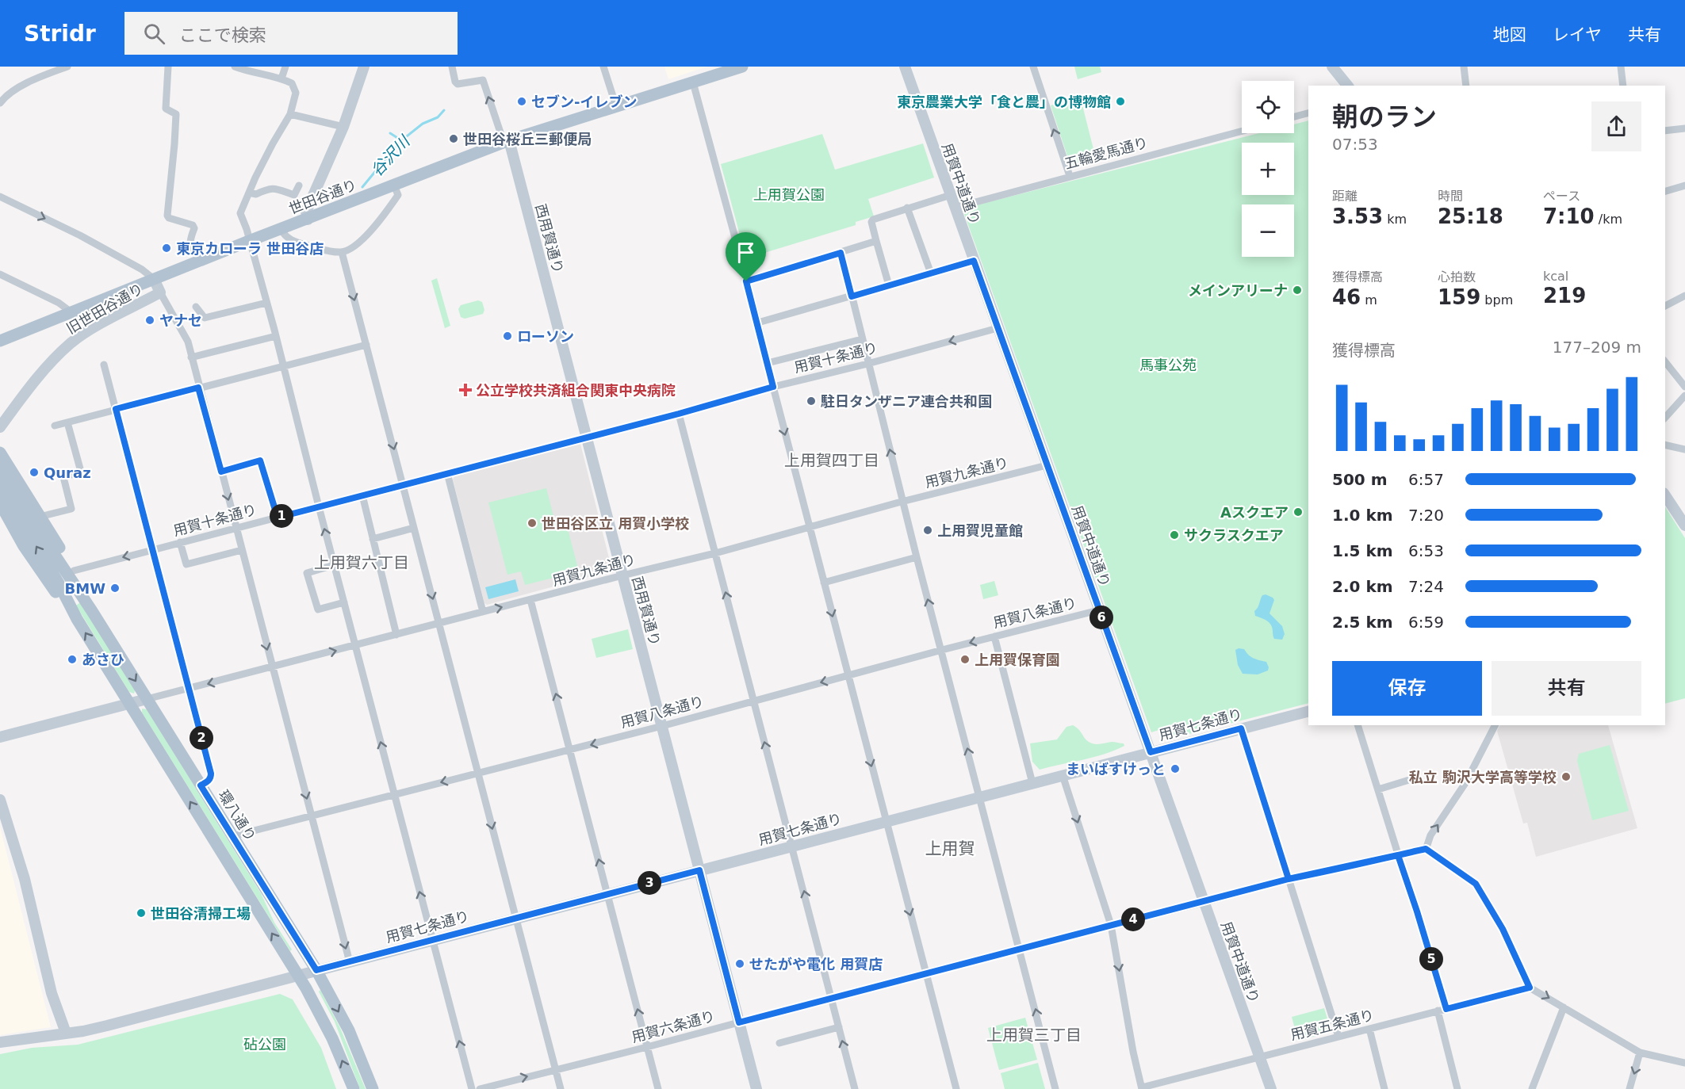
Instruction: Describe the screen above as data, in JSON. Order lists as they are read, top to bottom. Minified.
{"streets":{"main road":["世田谷通り","環八通り"],"street":["五輪愛馬通り","用賀中道通り","西用賀通り","旧世田谷通り","用賀十条通り","用賀九条通り","用賀八条通り","用賀七条通り","用賀五条通り","用賀六条通り"]},"crossings":[["五輪愛馬通り","用賀中道通り"],["用賀中道通り","用賀十条通り"],["用賀中道通り","用賀九条通り"],["用賀中道通り","用賀八条通り"],["用賀中道通り","用賀七条通り"],["用賀中道通り","用賀五条通り"],["用賀中道通り","用賀六条通り"],["世田谷通り","西用賀通り"],["世田谷通り","旧世田谷通り"],["西用賀通り","用賀十条通り"],["西用賀通り","用賀九条通り"],["西用賀通り","用賀八条通り"],["西用賀通り","用賀七条通り"],["西用賀通り","用賀六条通り"],["用賀九条通り","環八通り"],["用賀八条通り","環八通り"],["用賀七条通り","環八通り"]],"one_way":["用賀八条通り"],"districts":["上用賀四丁目","上用賀六丁目","上用賀","上用賀三丁目"],"water":["谷沢川"],"parks":["上用賀公園","馬事公苑","砧公園"],"places":{"other":["セブン-イレブン","東京農業大学「食と農」の博物館","世田谷桜丘三郵便局","東京カローラ 世田谷店","メインアリーナ","ヤナセ","ローソン","駐日タンザニア連合共和国","Quraz","Aスクエア","世田谷区立 用賀小学校","上用賀児童館","サクラスクエア","BMW","あさひ","上用賀保育園","まいばすけっと","私立 駒沢大学高等学校","世田谷清掃工場","せたがや電化 用賀店"],"health":["公立学校共済組合関東中央病院"]},"page":{"header":"Stridr","search":"ここで検索","nav":["地図","レイヤ","共有"],"map_buttons":["+","−"],"heading":["朝のラン","07:53"],"stats":[["距離","3.53 km"],["時間","25:18"],["ペース","7:10 /km"],["獲得標高","46 m"],["心拍数","159 bpm"],["kcal","219"]],"chart":["獲得標高","177–209 m"],"list":[{"name":"500 m","note":"6:57"},{"name":"1.0 km","note":"7:20"},{"name":"1.5 km","note":"6:53"},{"name":"2.0 km","note":"7:24"},{"name":"2.5 km","note":"6:59"}],"pins":["1","6","2","3","4","5"],"buttons":["保存","共有"]}}
